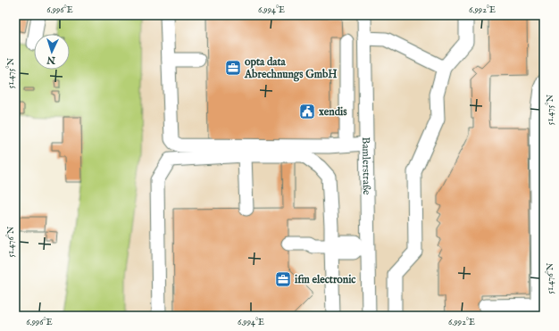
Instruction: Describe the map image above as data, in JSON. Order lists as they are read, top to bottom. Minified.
{"streets":{"street":["Bamlerstraße"]},"places":{"office":["opta data Abrechnungs GmbH","ifm electronic"],"public building":["xendis"]},"north":"bottom","coordinates":["6.996°E","6.994°E","6.992°E","51.475°N","51.476°N"]}
